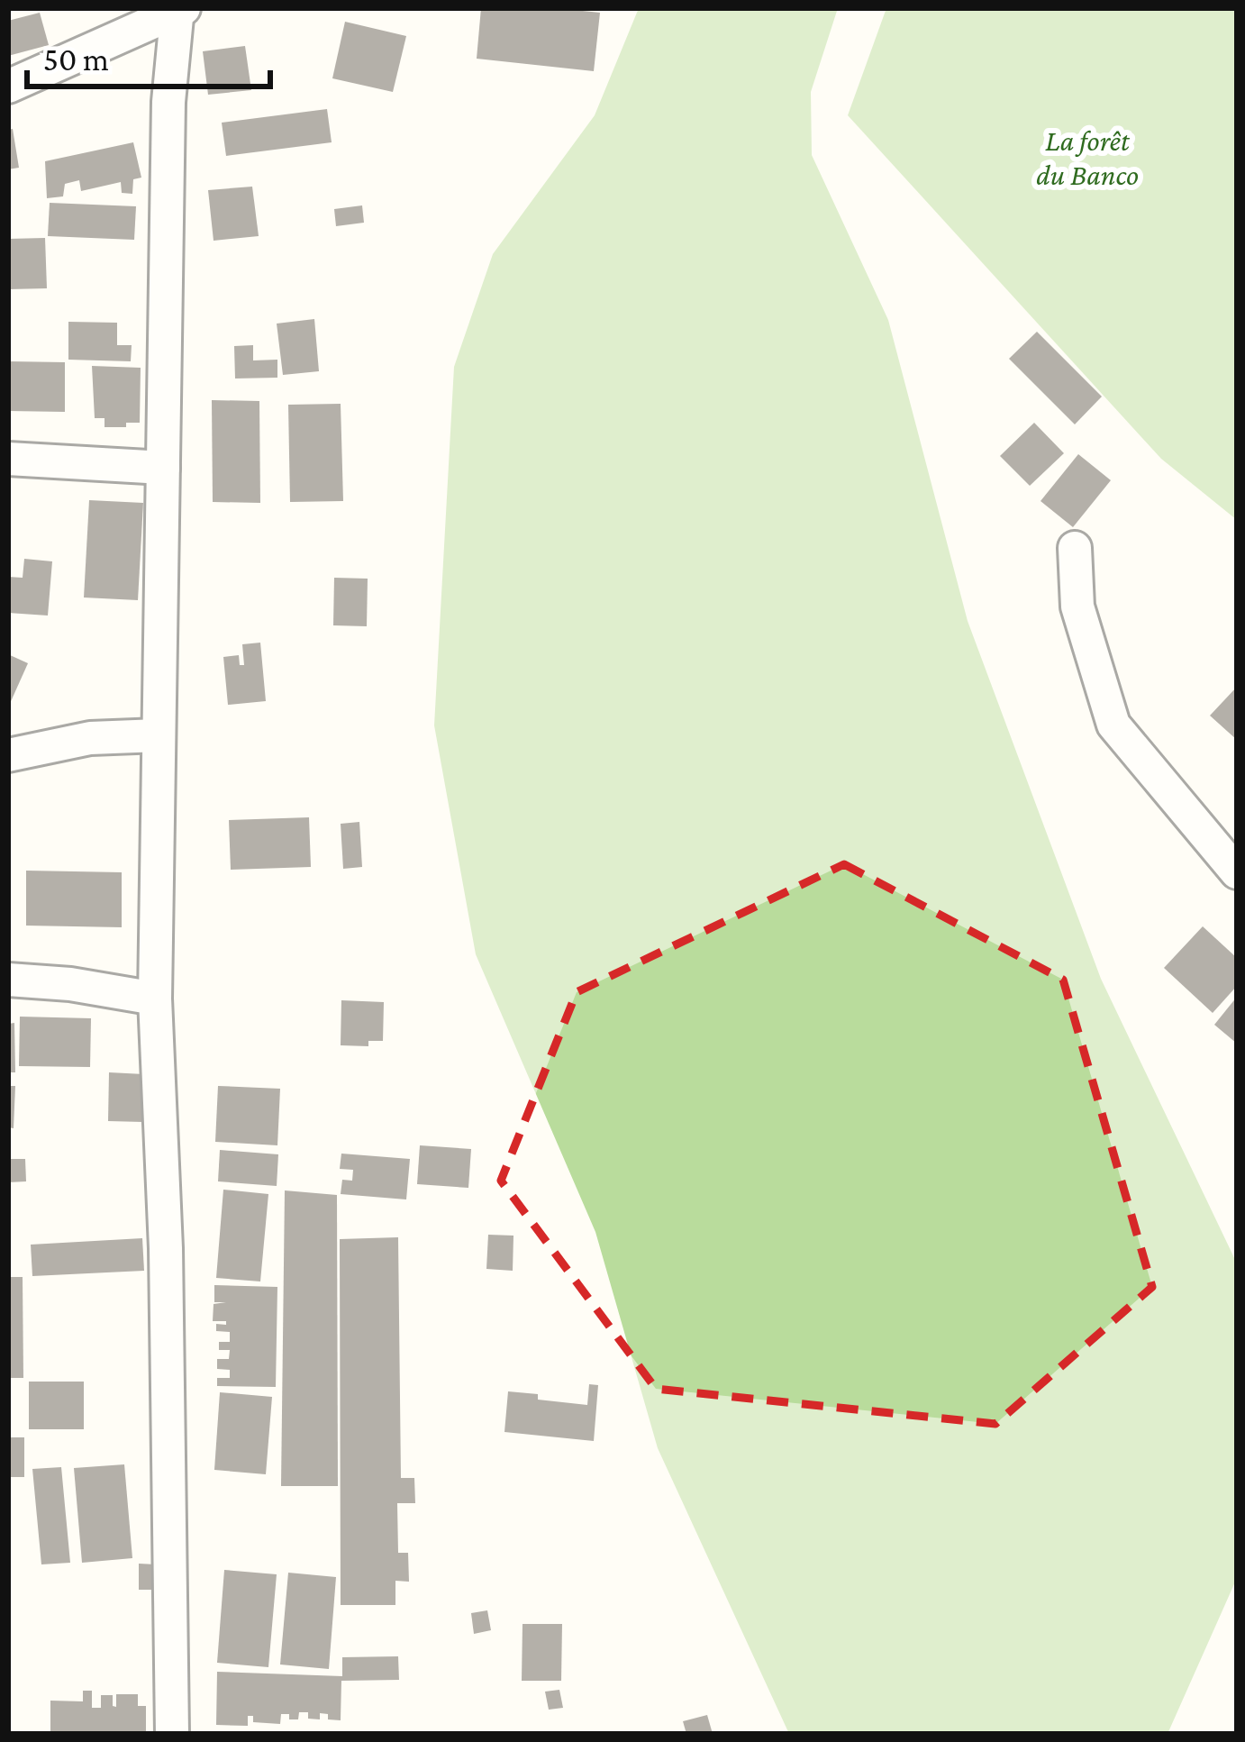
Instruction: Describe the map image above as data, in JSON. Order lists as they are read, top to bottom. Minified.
{"parks":["La forêt du Banco"],"scale_bar":"50 m"}
